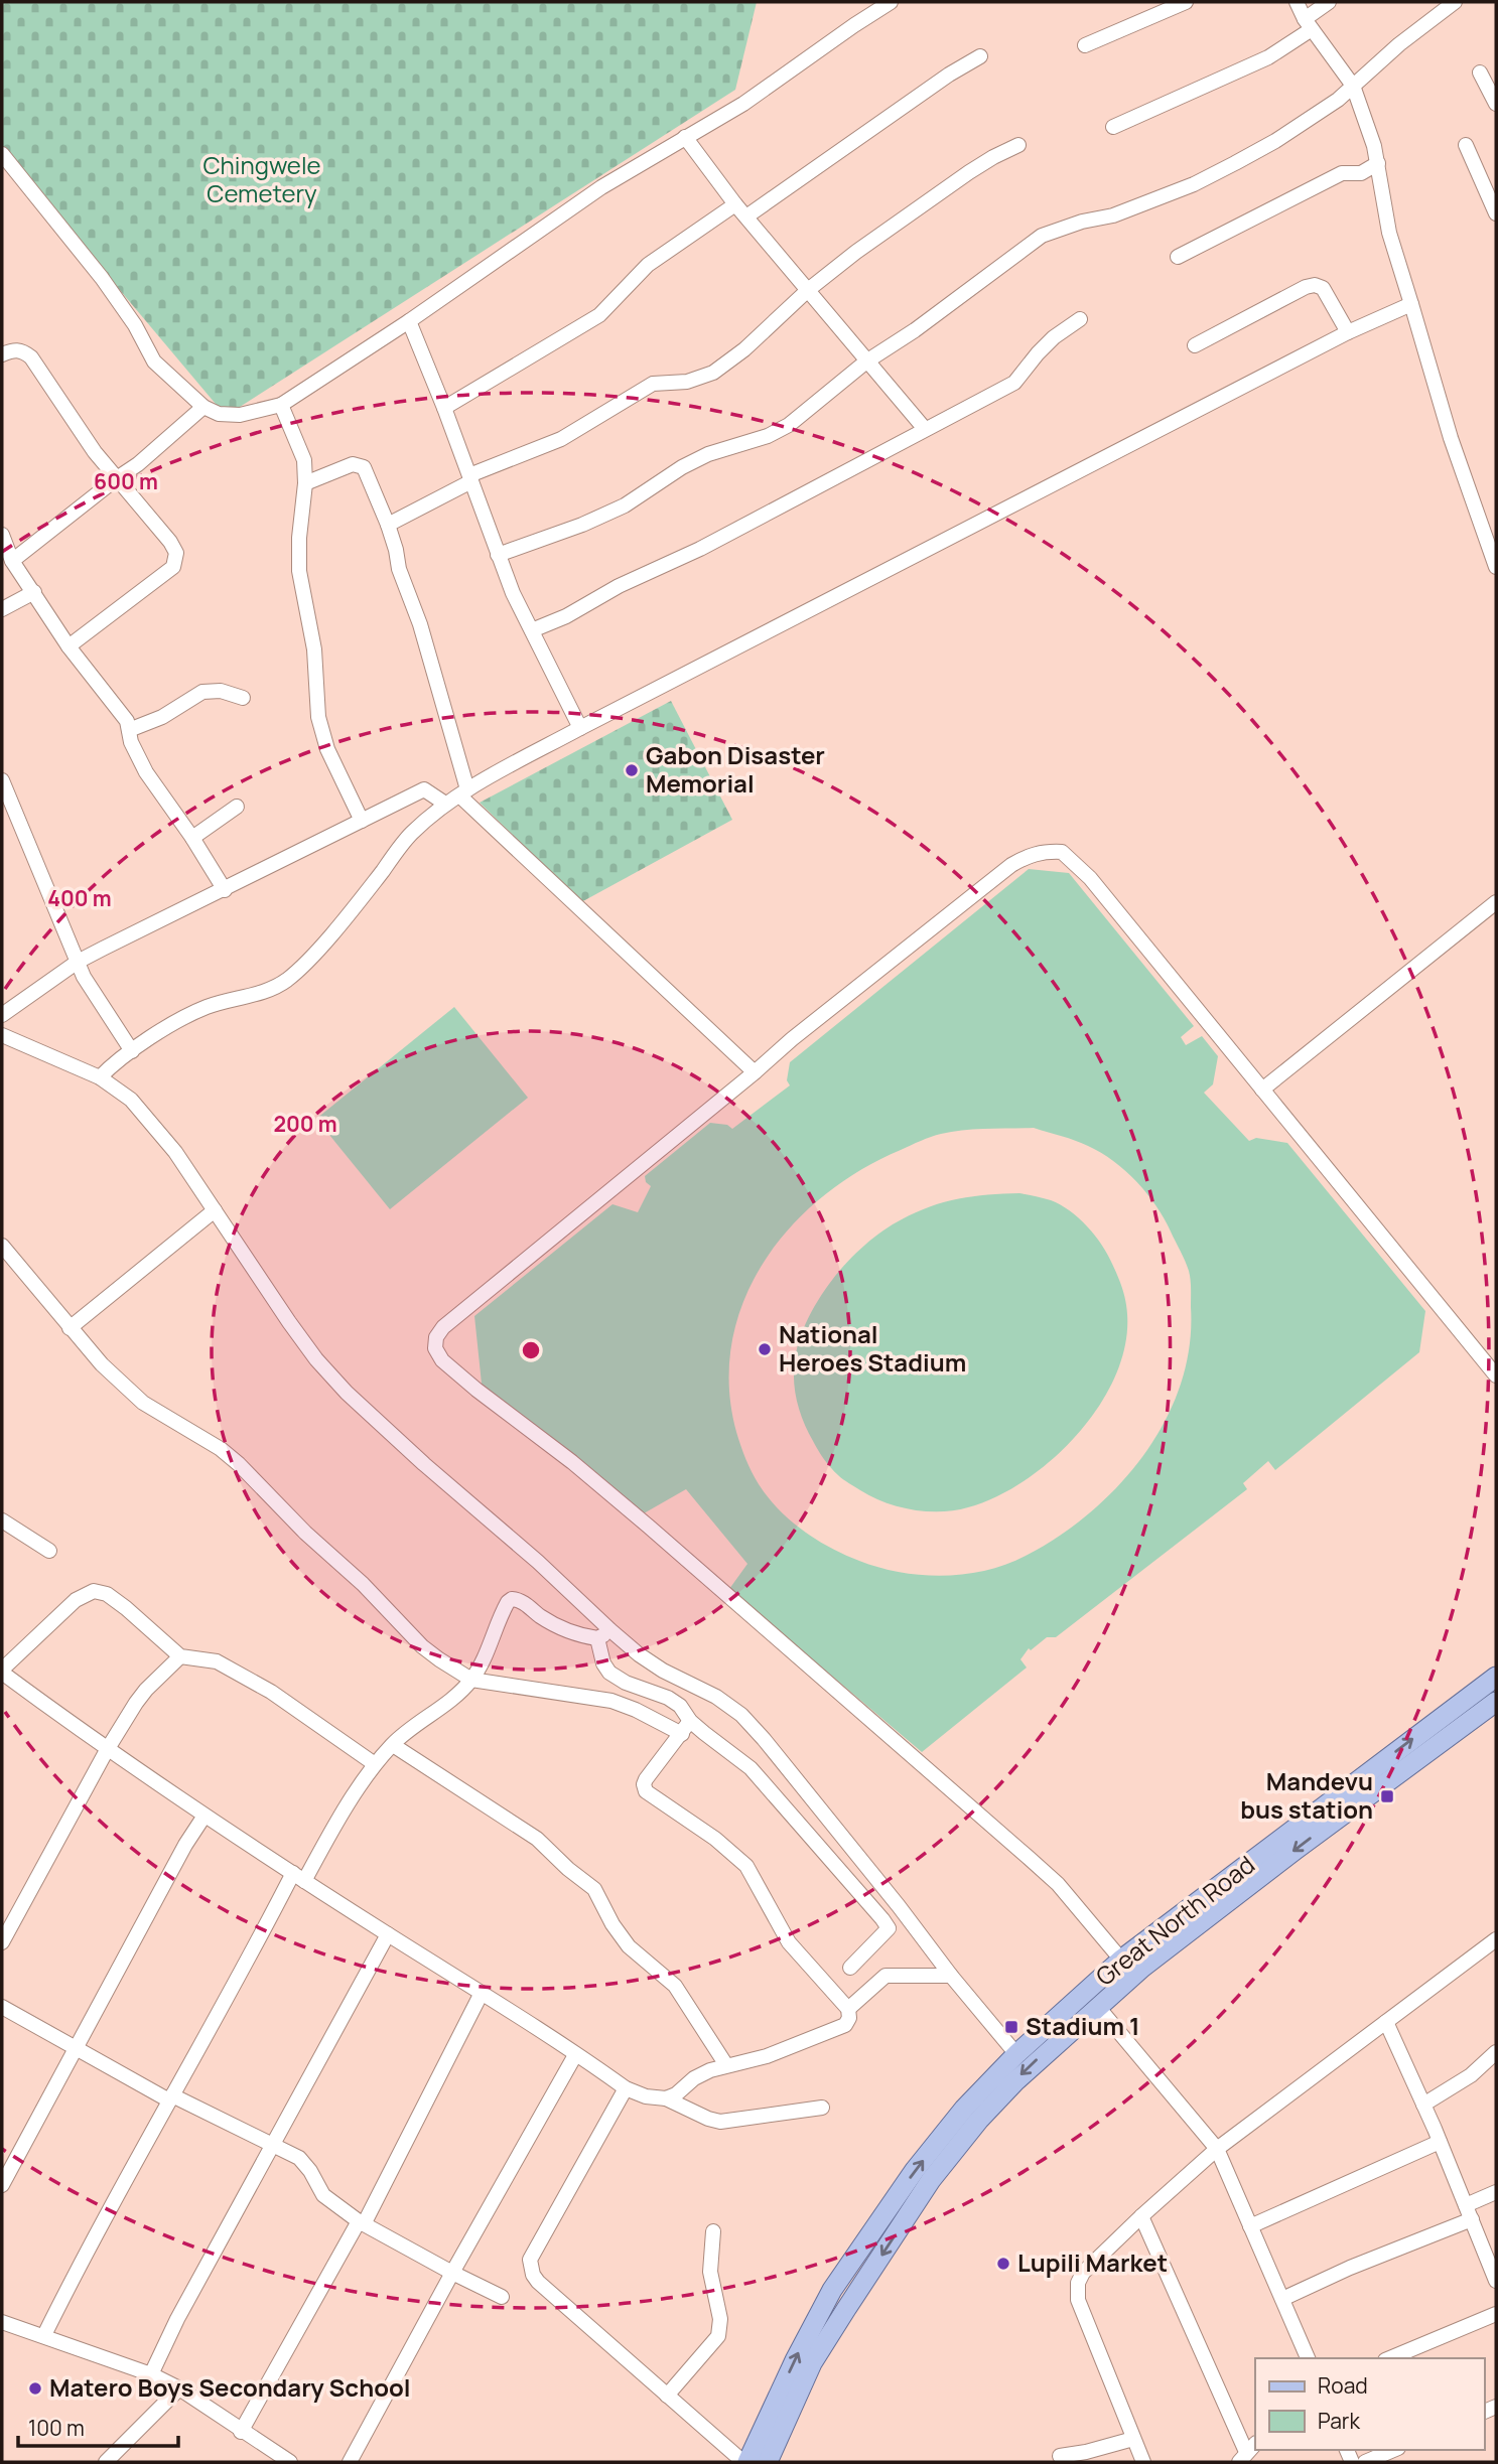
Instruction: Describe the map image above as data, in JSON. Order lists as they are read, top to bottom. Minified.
{"streets":{"main road":["Great North Road"]},"parks":["Chingwele Cemetery"],"places":{"other":["Gabon Disaster Memorial","National Heroes Stadium","Lupili Market","Matero Boys Secondary School"],"transit":["Mandevu bus station","Stadium 1"]},"legend":["Road","Park"],"scale_bar":"100 m","rings":["600 m","400 m","200 m"]}
